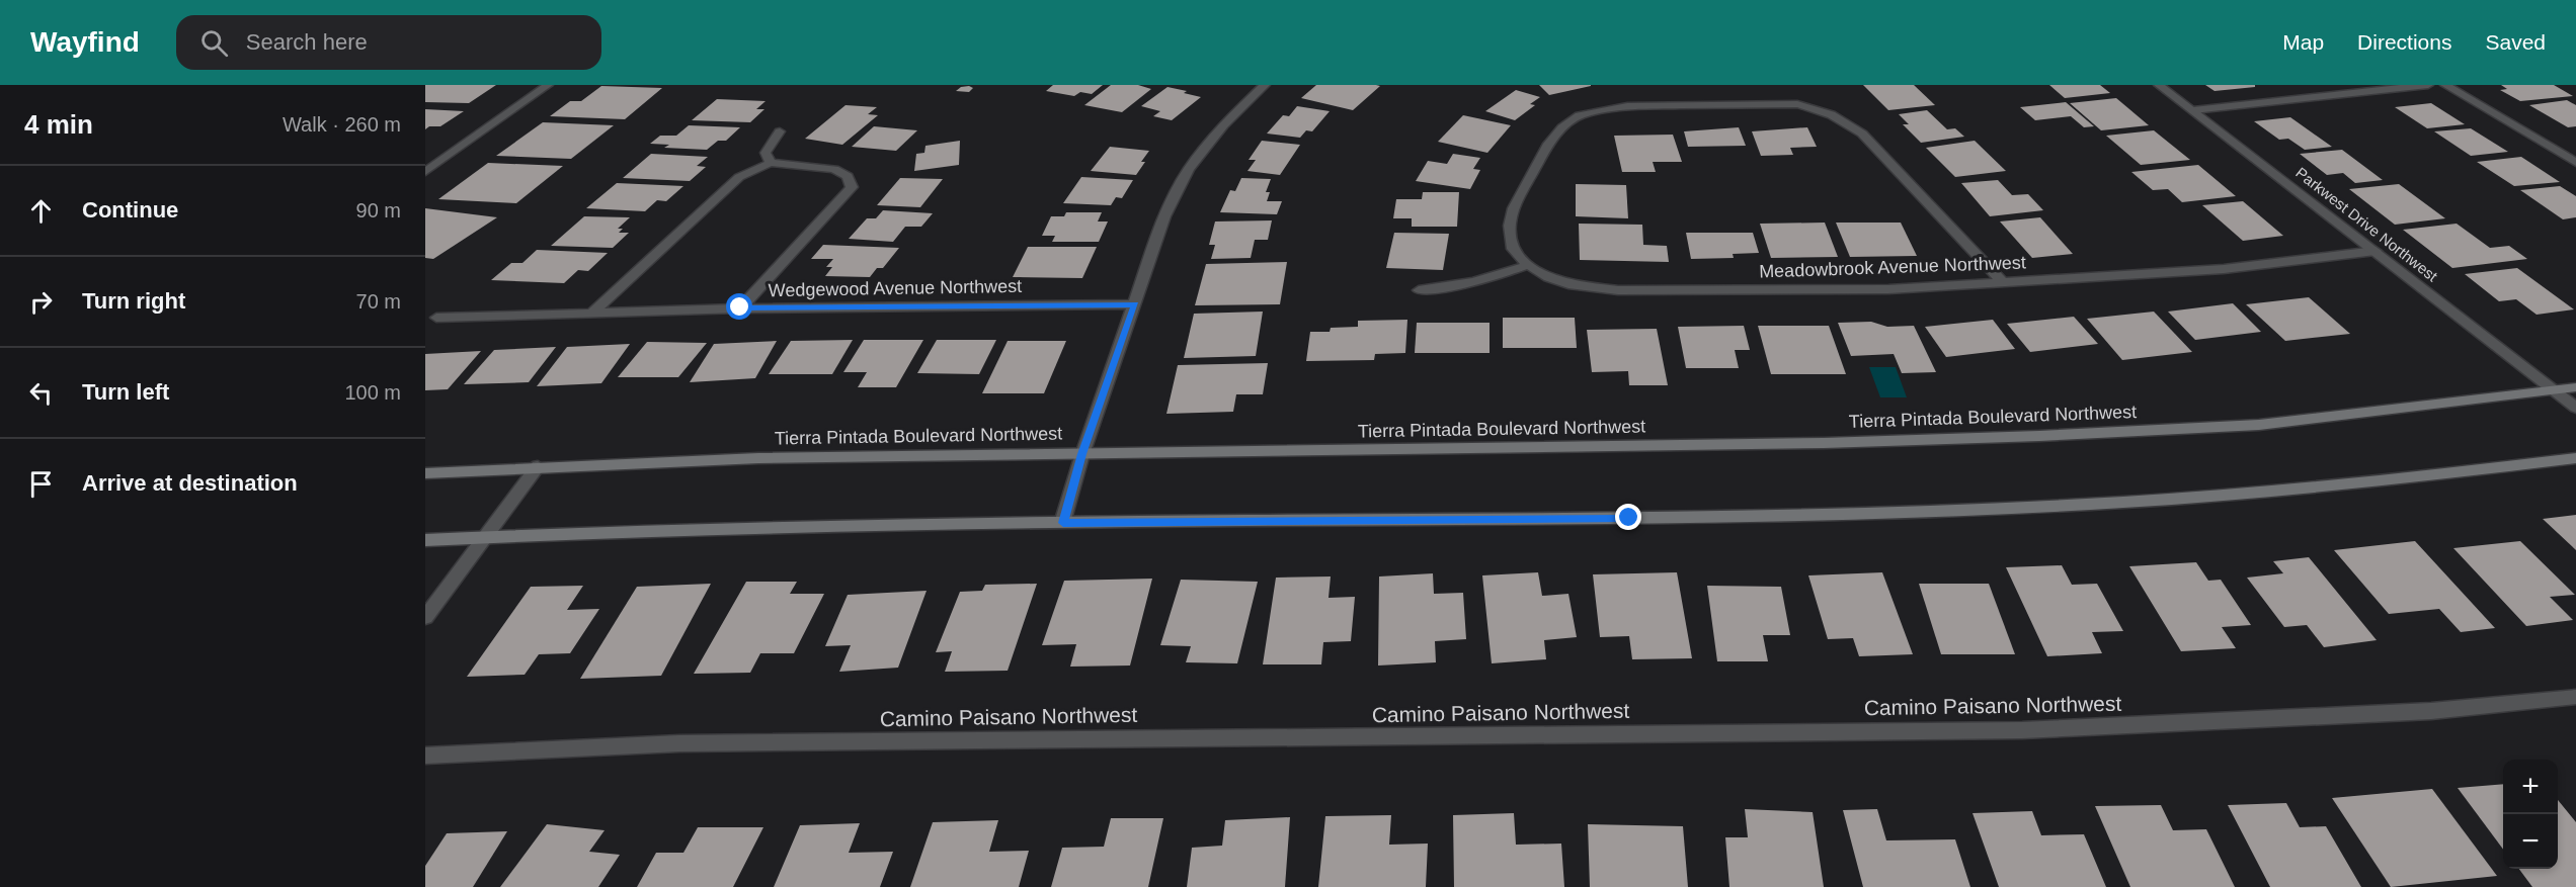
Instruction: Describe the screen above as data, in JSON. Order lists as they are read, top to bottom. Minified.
{"streets":{"main road":["Tierra Pintada Boulevard Northwest"],"street":["Parkwest Drive Northwest","Meadowbrook Avenue Northwest","Wedgewood Avenue Northwest","Camino Paisano Northwest"]},"crossings":[["Parkwest Drive Northwest","Meadowbrook Avenue Northwest"],["Parkwest Drive Northwest","Tierra Pintada Boulevard Northwest"]],"page":{"header":"Wayfind","search":"Search here","nav":["Map","Directions","Saved"],"heading":["4 min","Walk · 260 m"],"list":[["Continue","90 m"],["Turn right","70 m"],["Turn left","100 m"],"Arrive at destination"],"map_buttons":["+","−"]}}
